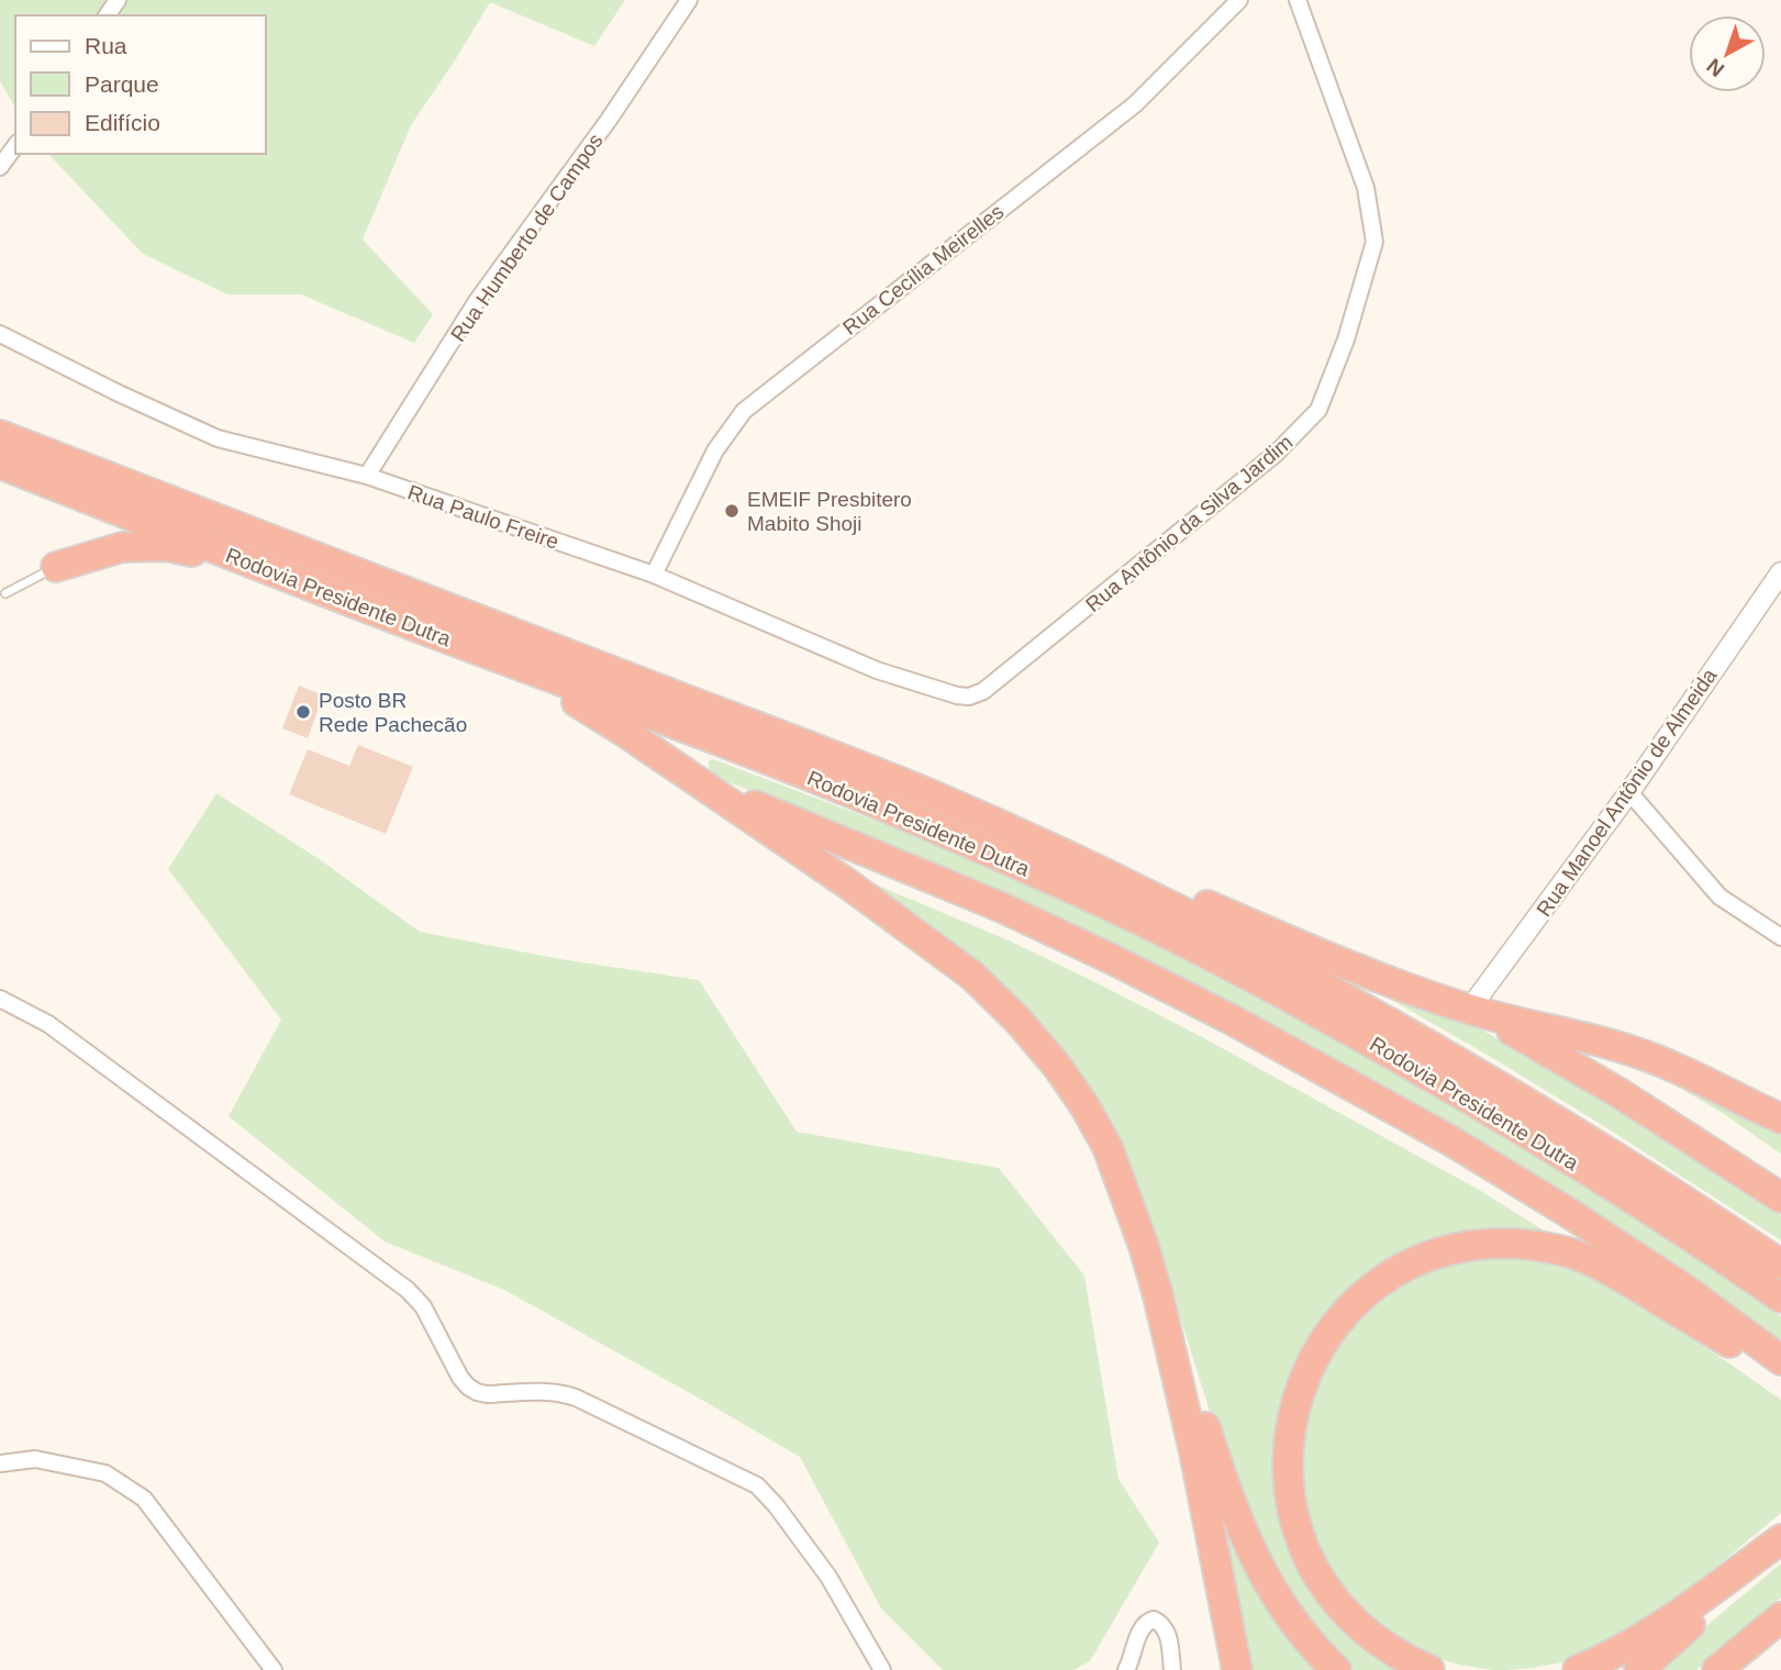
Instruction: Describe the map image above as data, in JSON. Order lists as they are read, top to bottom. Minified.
{"streets":{"highway":["Rodovia Presidente Dutra"],"street":["Rua Humberto de Campos","Rua Cecília Meirelles","Rua Paulo Freire","Rua Antônio da Silva Jardim","Rua Manoel Antônio de Almeida"]},"crossings":[["Rua Humberto de Campos","Rua Paulo Freire"],["Rua Cecília Meirelles","Rua Paulo Freire"],["Rua Paulo Freire","Rua Antônio da Silva Jardim"]],"places":["EMEIF Presbitero Mabito Shoji","Posto BR Rede Pachecão"],"legend":["Rua","Parque","Edifício"],"north":"bottom left"}
